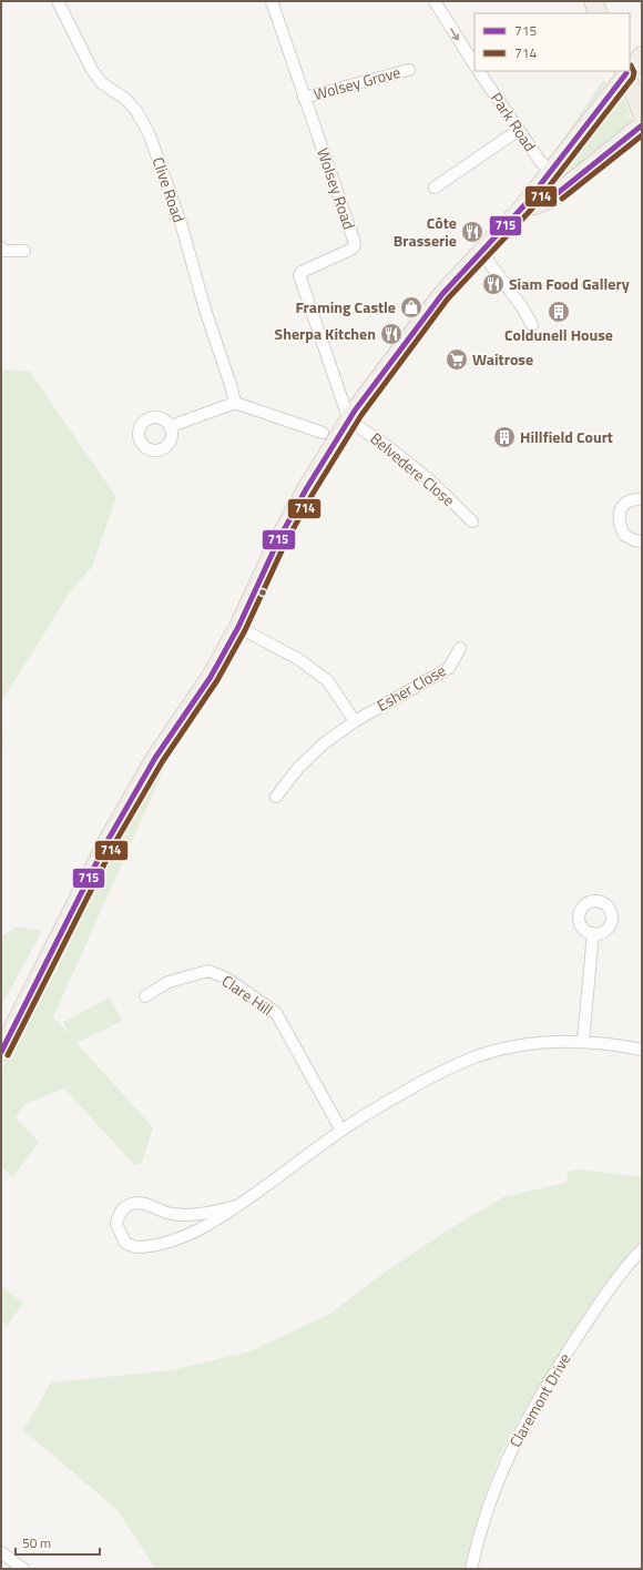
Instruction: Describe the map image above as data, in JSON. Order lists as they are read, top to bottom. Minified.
{"streets":{"street":["Wolsey Grove","Park Road","Wolsey Road","Clive Road","Belvedere Close","Esher Close","Clare Hill","Claremont Drive"]},"crossings":[["Wolsey Grove","Wolsey Road"],["Wolsey Road","Belvedere Close"]],"places":{"restaurant":["Côte Brasserie","Siam Food Gallery","Sherpa Kitchen"],"shop":["Framing Castle"],"building":["Coldunell House","Hillfield Court"],"supermarket":["Waitrose"]},"lines":["transit line 714","transit line 715"],"legend":["715","714"],"scale_bar":"50 m"}
